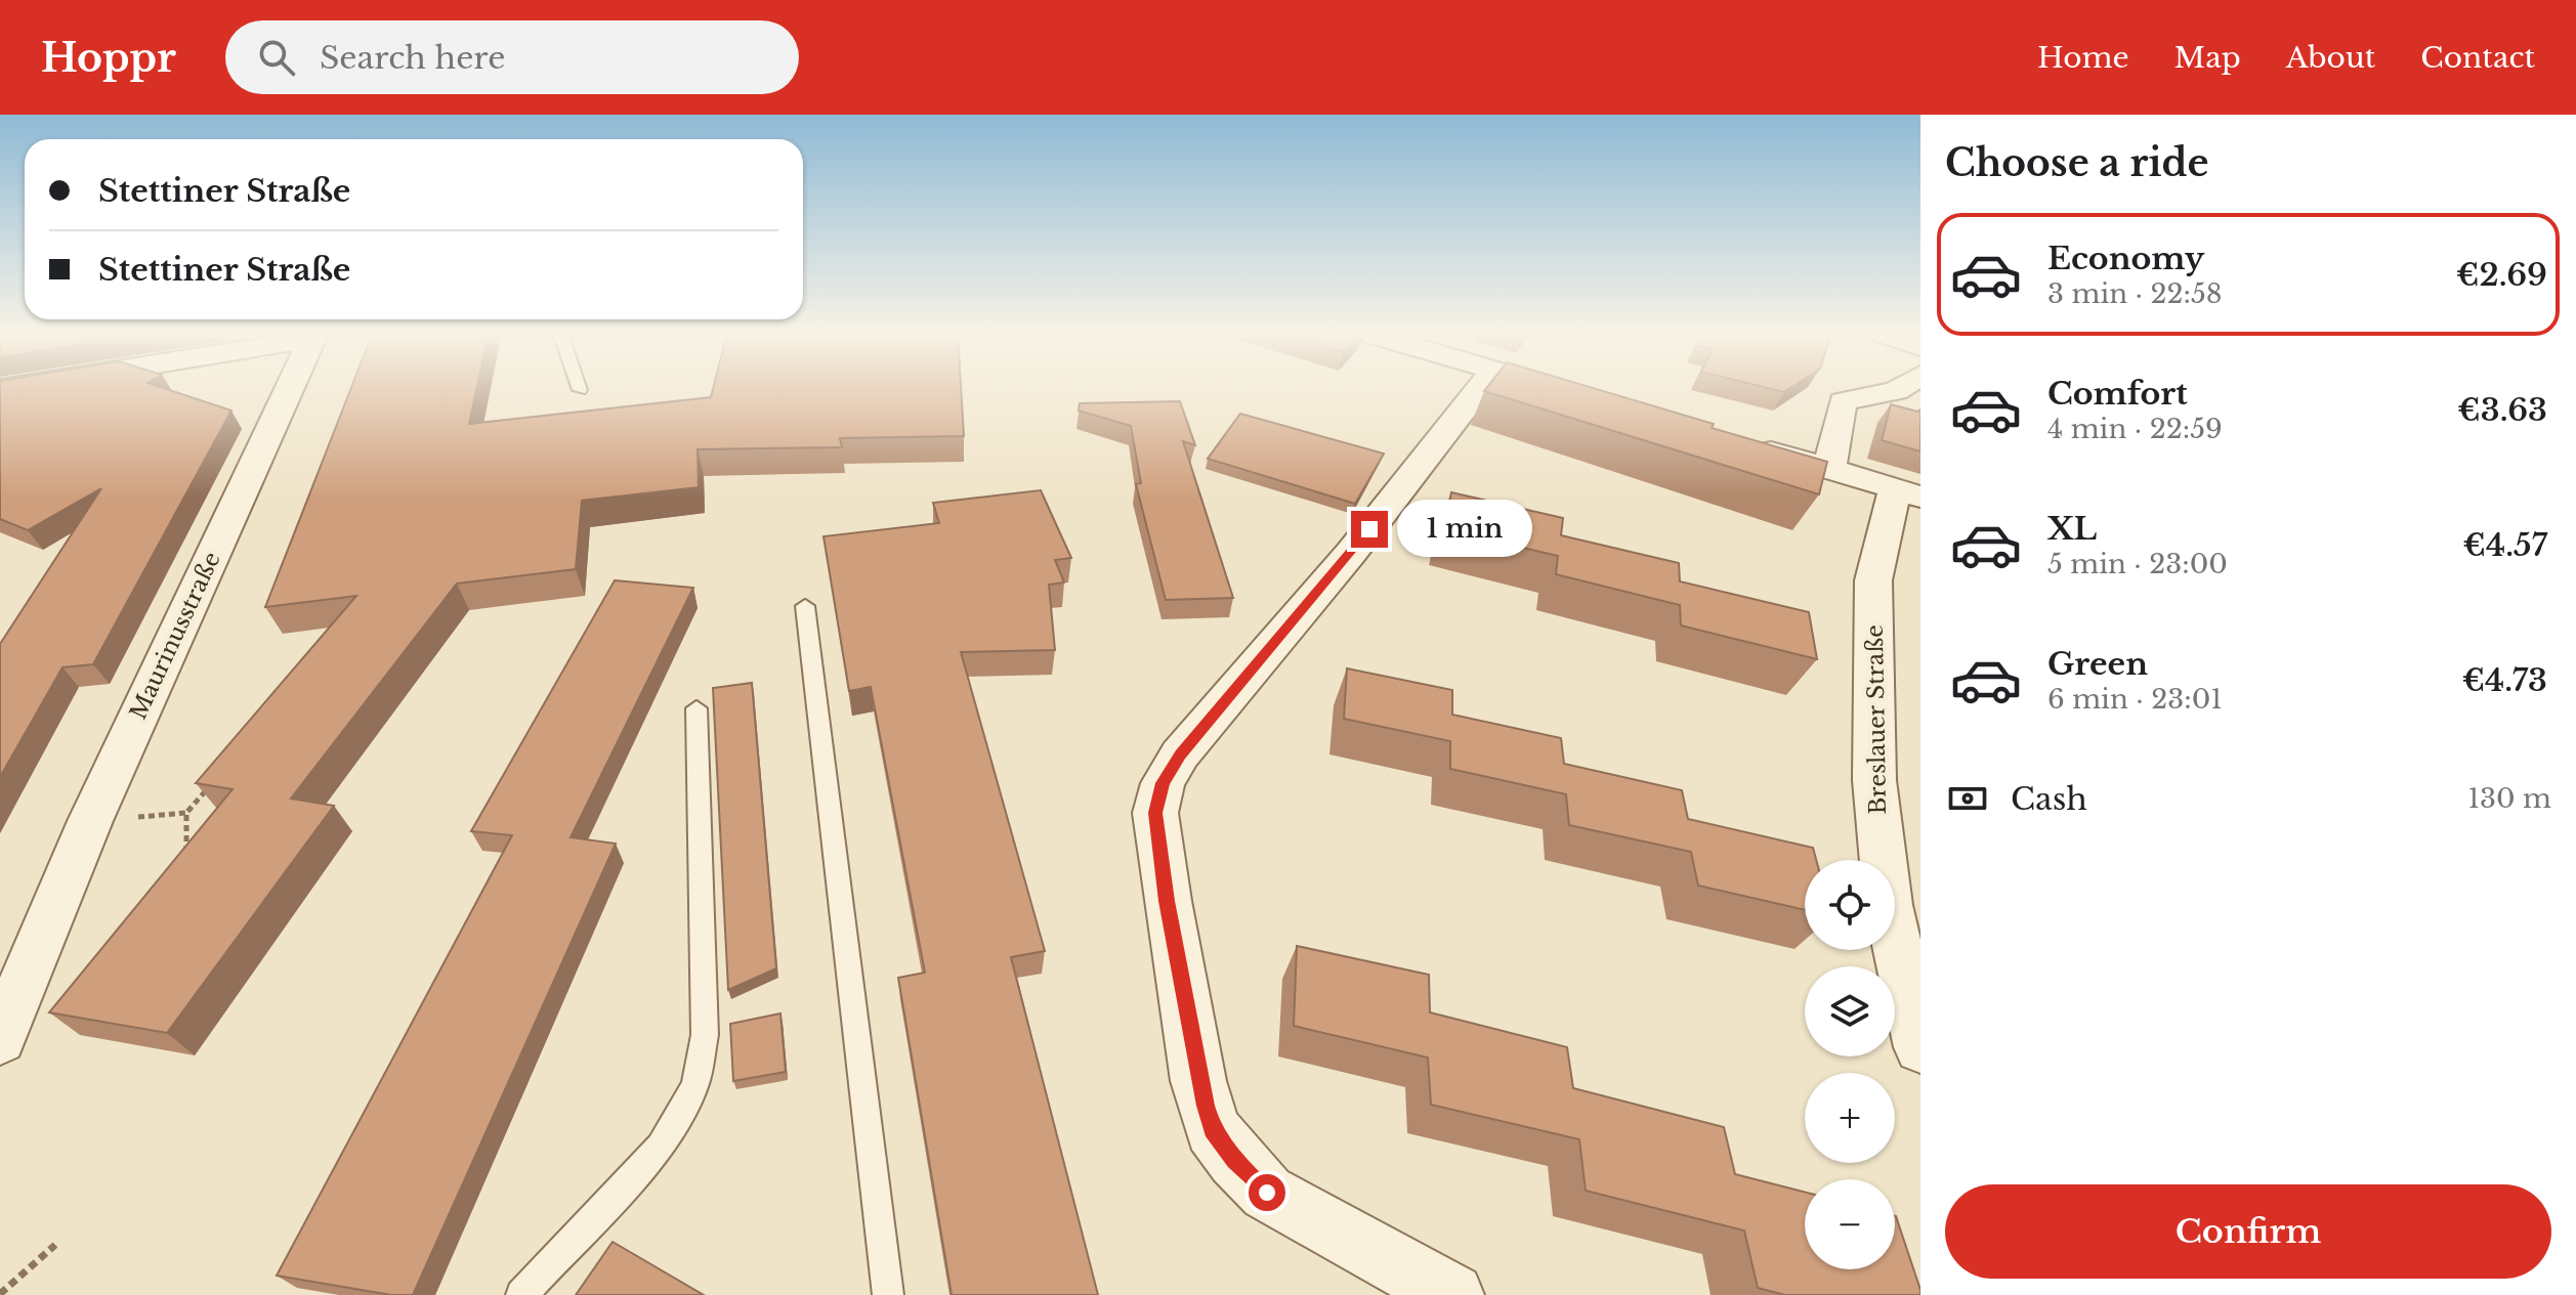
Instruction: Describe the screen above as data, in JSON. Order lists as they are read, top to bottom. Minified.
{"streets":{"street":["Maurinusstraße","Breslauer Straße"]},"page":{"header":"Hoppr","search":"Search here","nav":["Home","Map","About","Contact"],"heading":"Choose a ride","banner":["Stettiner Straße","Stettiner Straße"],"list":[{"name":"Economy","note":"3 min · 22:58","value":"€2.69"},{"name":"Comfort","note":"4 min · 22:59","value":"€3.63"},{"name":"XL","note":"5 min · 23:00","value":"€4.57"},{"name":"Green","note":"6 min · 23:01","value":"€4.73"}],"bubble":"1 min","pay":["Cash","130 m"],"map_buttons":["+","−"],"buttons":"Confirm"}}
